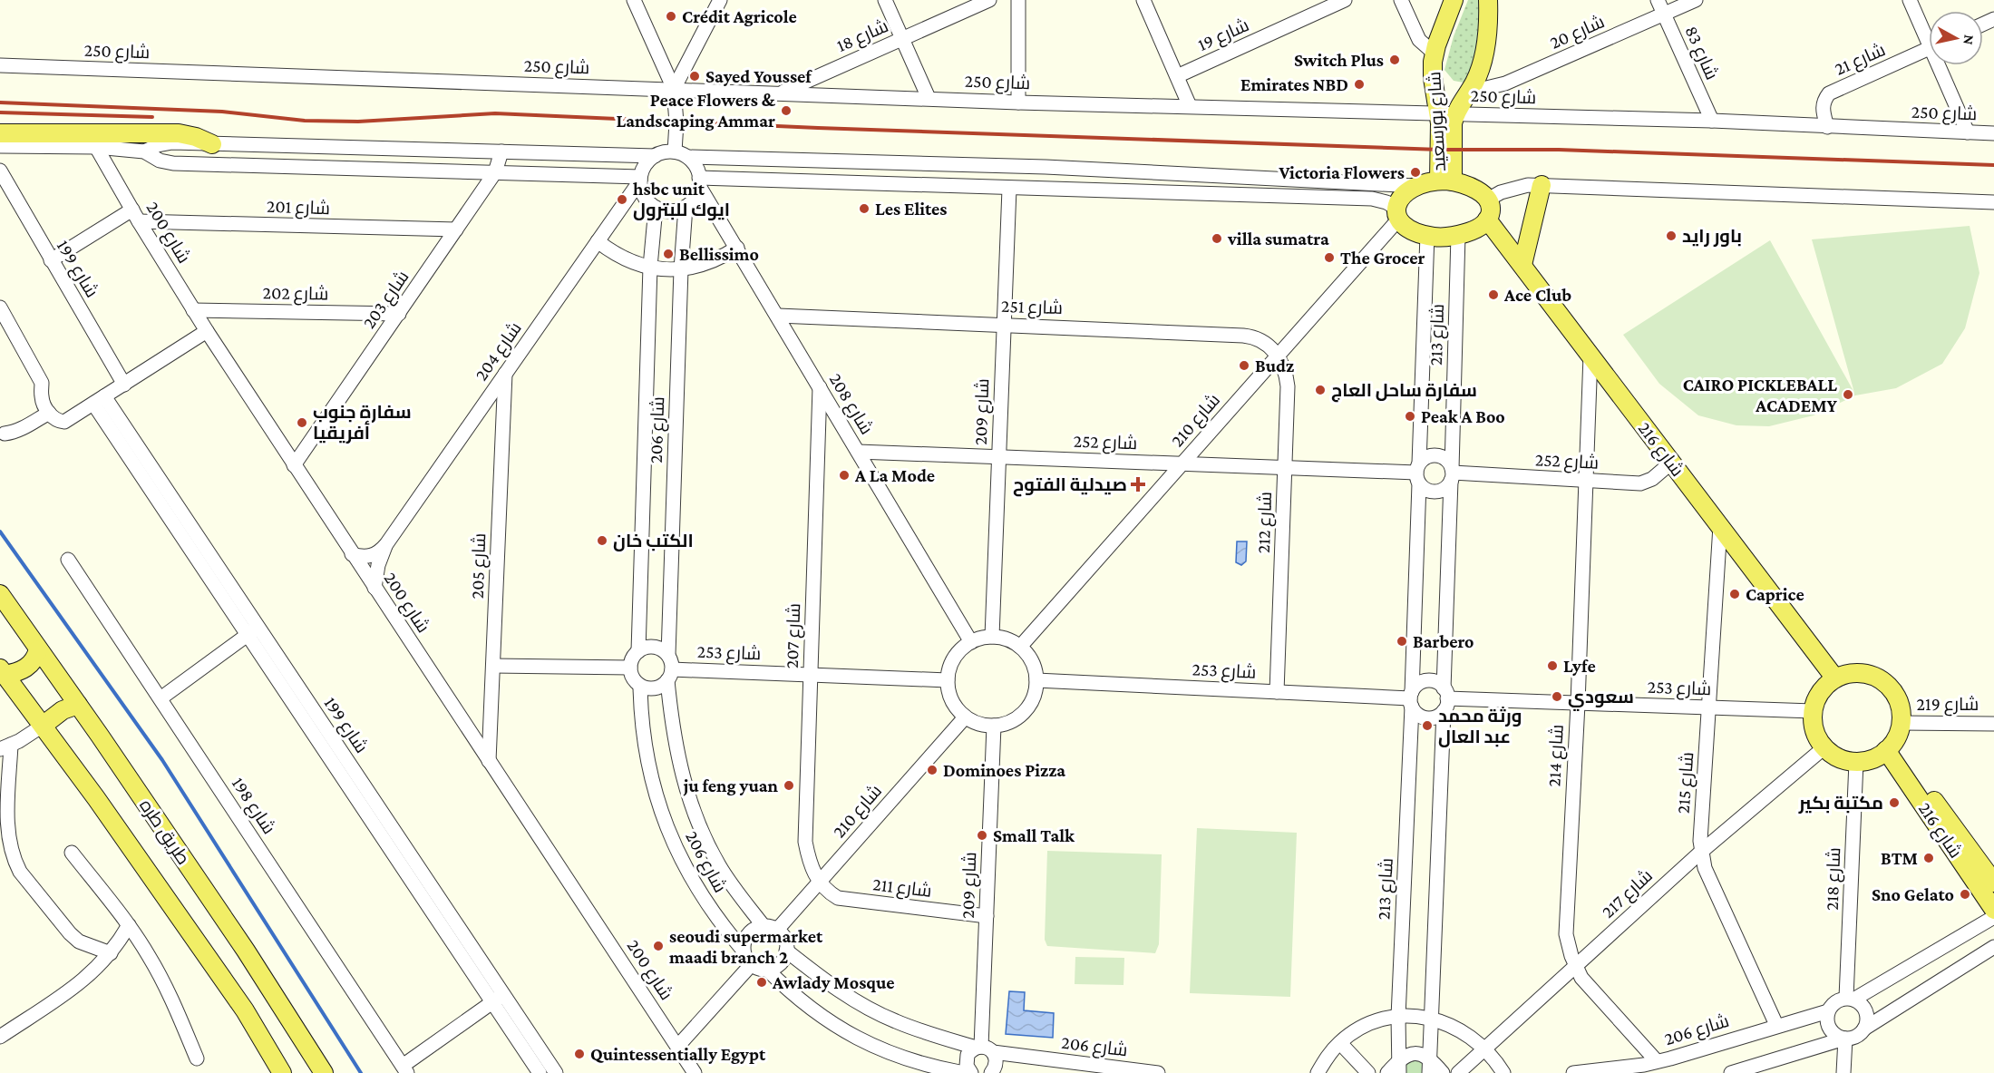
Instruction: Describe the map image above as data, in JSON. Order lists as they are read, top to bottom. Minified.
{"streets":{"main road":["شارع بورسعيد","شارع 216","طريق طره"],"street":["شارع 20","شارع 19","شارع 18","شارع 250","شارع 83","شارع 21","شارع 201","شارع 200","شارع 199","شارع 202","شارع 203","شارع 251","شارع 213","شارع 204","شارع 208","شارع 209","شارع 210","شارع 206","شارع 252","شارع 212","شارع 205","شارع 207","شارع 253","شارع 219","شارع 214","شارع 215","شارع 198","شارع 218","شارع 211","شارع 217"]},"crossings":[["شارع 20","شارع 83"],["شارع 20","شارع بورسعيد"],["شارع 18","شارع 250"],["شارع 250","شارع 83"],["شارع 250","شارع 21"],["شارع 250","شارع بورسعيد"],["شارع بورسعيد","شارع 213"],["شارع بورسعيد","شارع 210"],["شارع بورسعيد","شارع 216"],["شارع 201","شارع 200"],["شارع 201","شارع 203"],["شارع 200","شارع 202"],["شارع 200","شارع 203"],["شارع 200","شارع 204"],["شارع 200","شارع 205"],["شارع 202","شارع 203"],["شارع 251","شارع 208"],["شارع 251","شارع 209"],["شارع 251","شارع 210"],["شارع 251","شارع 212"],["شارع 213","شارع 210"],["شارع 213","شارع 252"],["شارع 213","شارع 216"],["شارع 213","شارع 253"],["شارع 204","شارع 208"],["شارع 204","شارع 206"],["شارع 204","شارع 205"],["شارع 208","شارع 209"],["شارع 208","شارع 210"],["شارع 208","شارع 206"],["شارع 208","شارع 252"],["شارع 208","شارع 207"],["شارع 208","شارع 253"],["شارع 209","شارع 210"],["شارع 209","شارع 206"],["شارع 209","شارع 252"],["شارع 209","شارع 253"],["شارع 209","شارع 211"],["شارع 210","شارع 206"],["شارع 210","شارع 252"],["شارع 210","شارع 216"],["شارع 210","شارع 212"],["شارع 210","شارع 207"],["شارع 210","شارع 253"],["شارع 210","شارع 211"],["شارع 206","شارع 253"],["شارع 206","شارع 214"],["شارع 206","شارع 215"],["شارع 206","شارع 218"],["شارع 252","شارع 216"],["شارع 252","شارع 212"],["شارع 252","شارع 214"],["شارع 216","شارع 253"],["شارع 216","شارع 219"],["شارع 216","شارع 214"],["شارع 216","شارع 215"],["شارع 216","شارع 218"],["شارع 216","شارع 217"],["شارع 212","شارع 253"],["شارع 207","شارع 253"],["شارع 207","شارع 211"],["شارع 253","شارع 219"],["شارع 253","شارع 214"],["شارع 253","شارع 215"],["شارع 253","شارع 218"],["شارع 253","شارع 217"],["شارع 219","شارع 218"],["شارع 219","شارع 217"],["شارع 214","شارع 217"],["شارع 215","شارع 217"],["شارع 218","شارع 217"]],"places":{"other":["Crédit Agricole","Switch Plus","Sayed Youssef","Emirates NBD","Peace Flowers & Landscaping Ammar","Victoria Flowers","hsbc unit ايوك للبترول","Les Elites","باور رايد","villa sumatra","Bellissimo","The Grocer","Ace Club","Budz","سفارة ساحل العاج","CAIRO PICKLEBALL ACADEMY","Peak A Boo","سفارة جنوب أفريقيا","A La Mode","الكتب خان","Caprice","Barbero","Lyfe","سعودي","ورثة محمد عبد العال","Dominoes Pizza","ju feng yuan","مكتبة بكير","Small Talk","BTM","Sno Gelato","seoudi supermarket maadi branch 2","Awlady Mosque","Quintessentially Egypt"],"health":["صيدلية الفتوح"]},"north":"right"}
